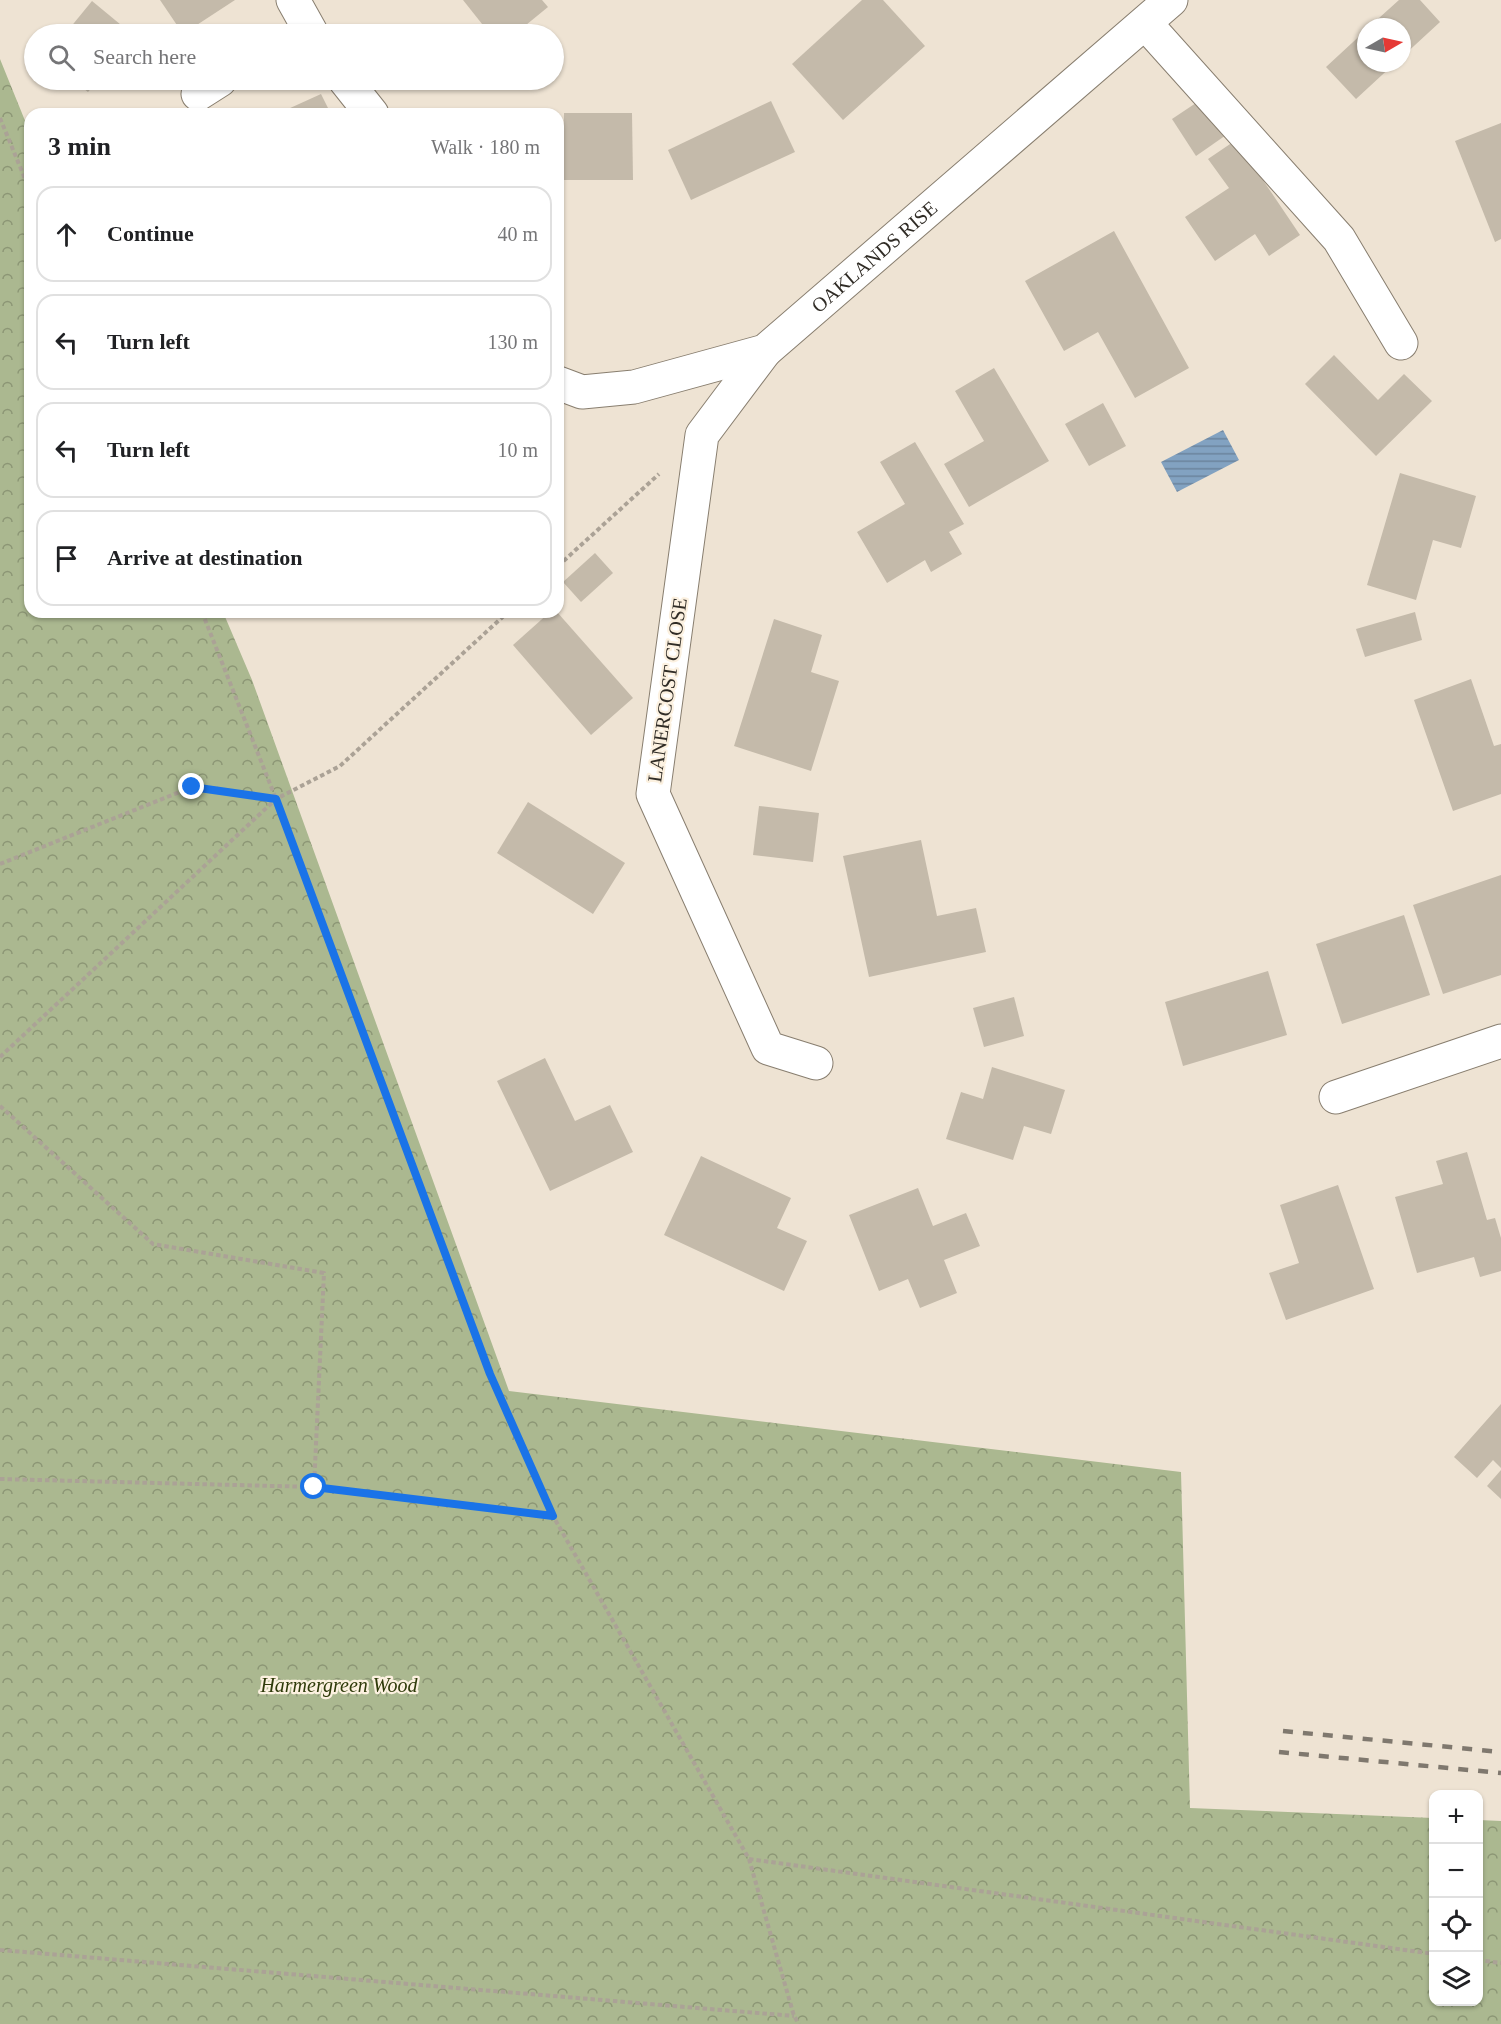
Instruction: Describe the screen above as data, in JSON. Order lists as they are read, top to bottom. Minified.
{"streets":{"street":["OAKLANDS RISE","LANERCOST CLOSE"]},"crossings":[["OAKLANDS RISE","LANERCOST CLOSE"]],"parks":["Harmergreen Wood"],"north":"right","page":{"search":"Search here","heading":["3 min","Walk · 180 m"],"list":[["Continue","40 m"],["Turn left","130 m"],["Turn left","10 m"],"Arrive at destination"],"map_buttons":["+","−"]}}
